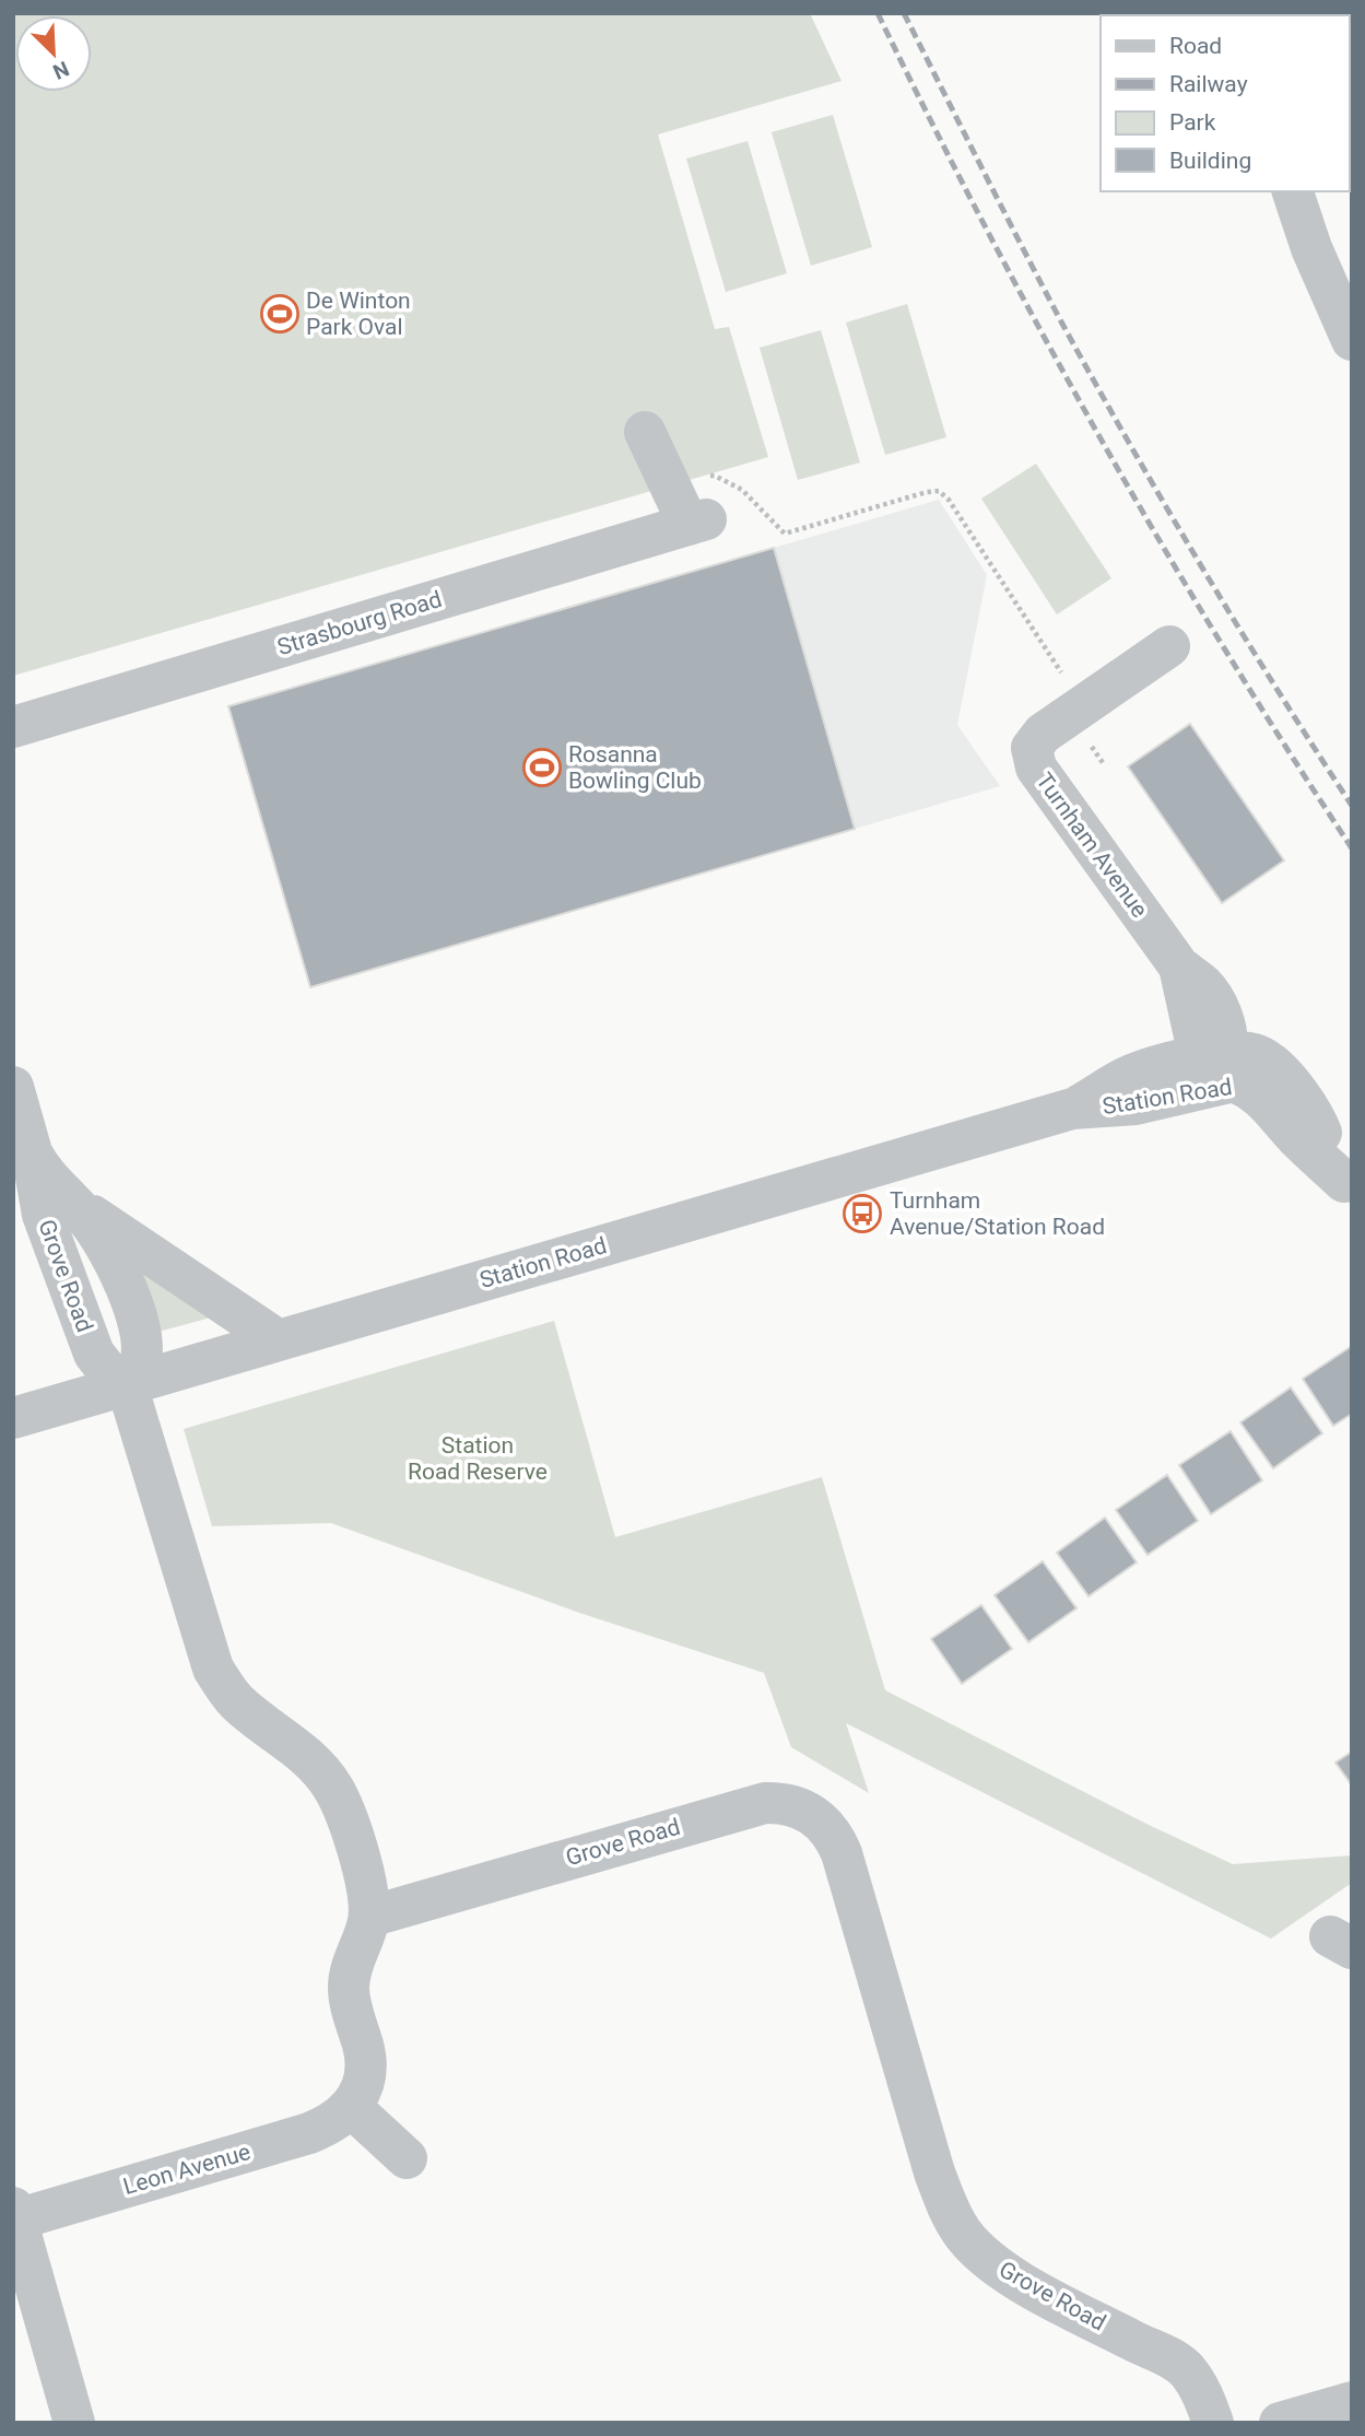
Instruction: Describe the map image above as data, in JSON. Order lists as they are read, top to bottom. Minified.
{"streets":{"street":["Strasbourg Road","Turnham Avenue","Station Road","Grove Road","Leon Avenue"]},"crossings":[["Turnham Avenue","Station Road"],["Station Road","Grove Road"]],"parks":["Station Road Reserve"],"places":{"sports":["De Winton Park Oval","Rosanna Bowling Club"],"bus stop":["Turnham Avenue/Station Road"]},"legend":["Road","Railway","Park","Building"],"north":"bottom right"}
